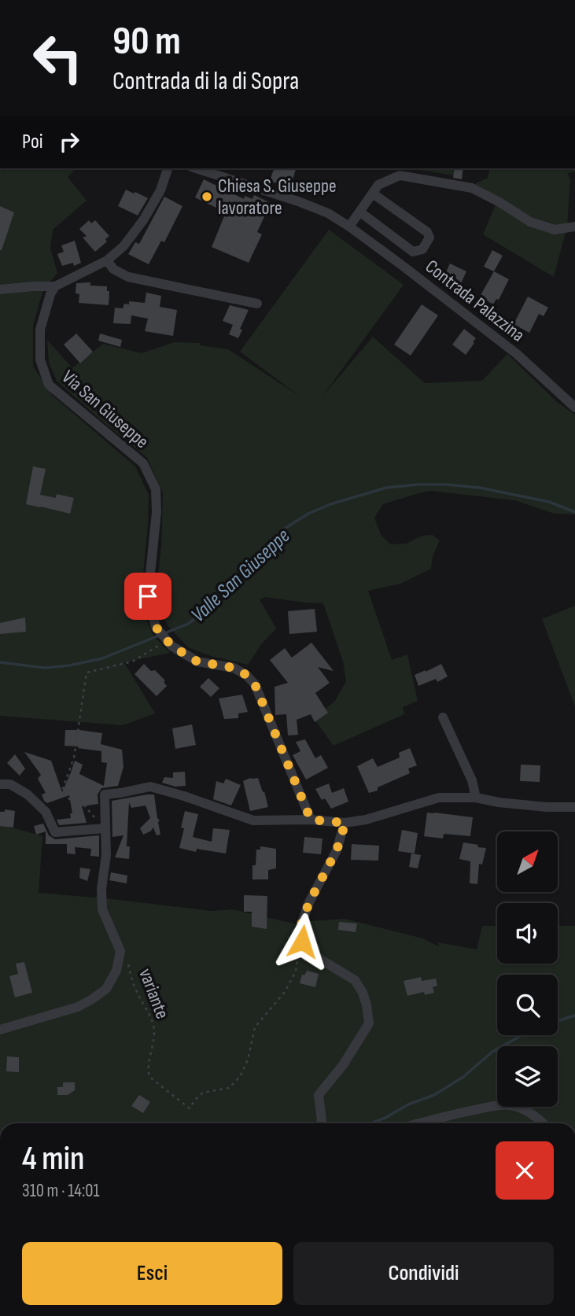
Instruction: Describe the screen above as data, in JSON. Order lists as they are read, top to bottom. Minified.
{"streets":{"street":["Contrada Palazzina","Via San Giuseppe"],"path":["variante"]},"water":["Valle San Giuseppe"],"places":["Chiesa S. Giuseppe lavoratore"],"north":"top right","page":{"turn":["90 m","Contrada di la di Sopra"],"then":"Poi","heading":["4 min","310 m · 14:01"],"buttons":["Esci","Condividi"]}}
